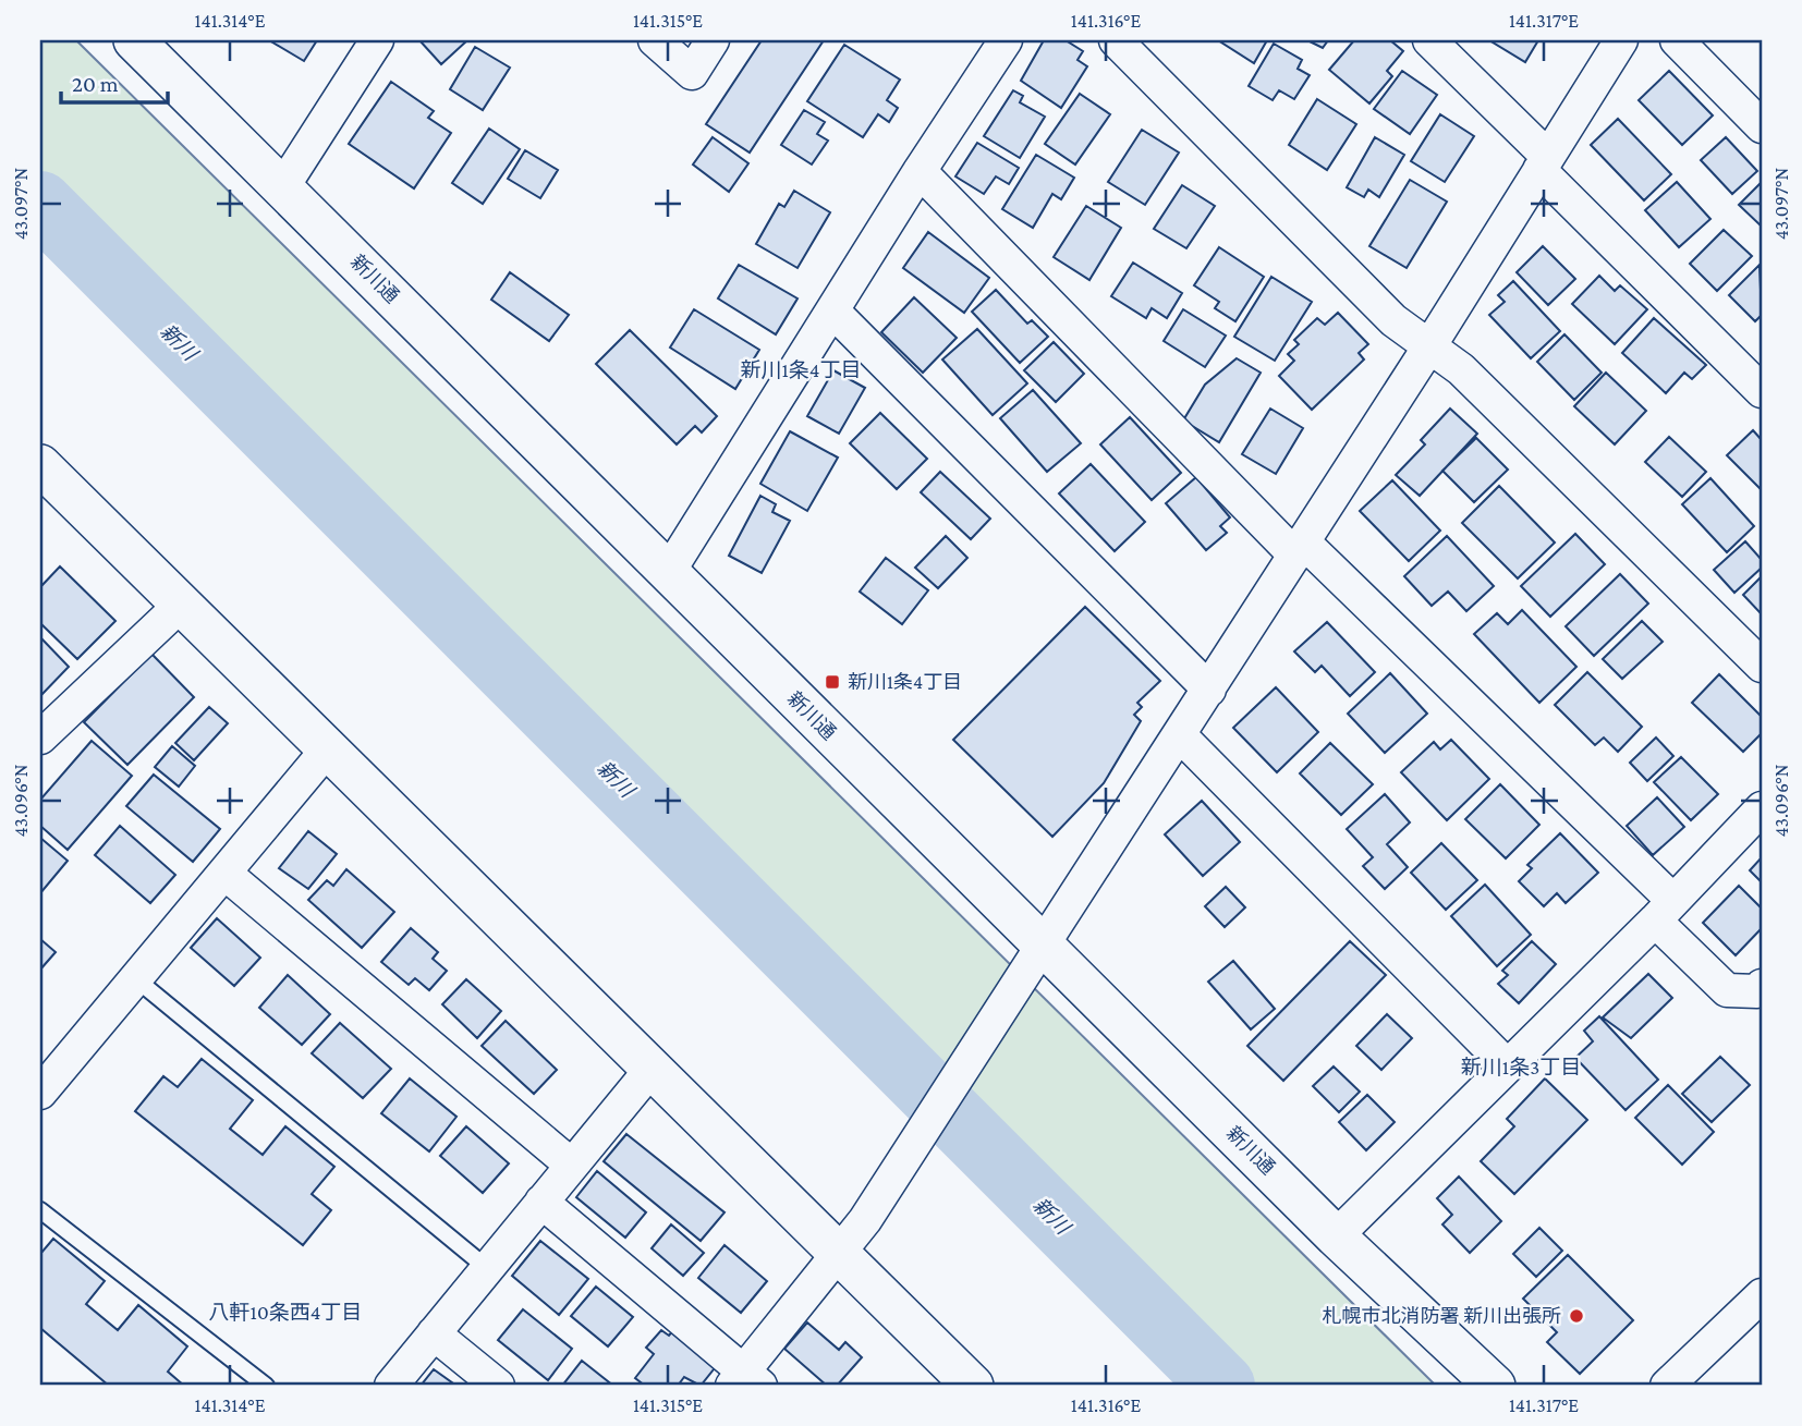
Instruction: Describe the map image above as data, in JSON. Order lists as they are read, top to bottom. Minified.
{"streets":{"street":["新川通"]},"districts":["新川1条4丁目","新川1条3丁目","八軒10条西4丁目"],"water":["新川"],"places":{"transit":["新川1条4丁目"],"other":["札幌市北消防署 新川出張所"]},"scale_bar":"20 m","coordinates":["141.314°E","141.315°E","141.316°E","141.317°E","43.097°N","43.096°N"]}
